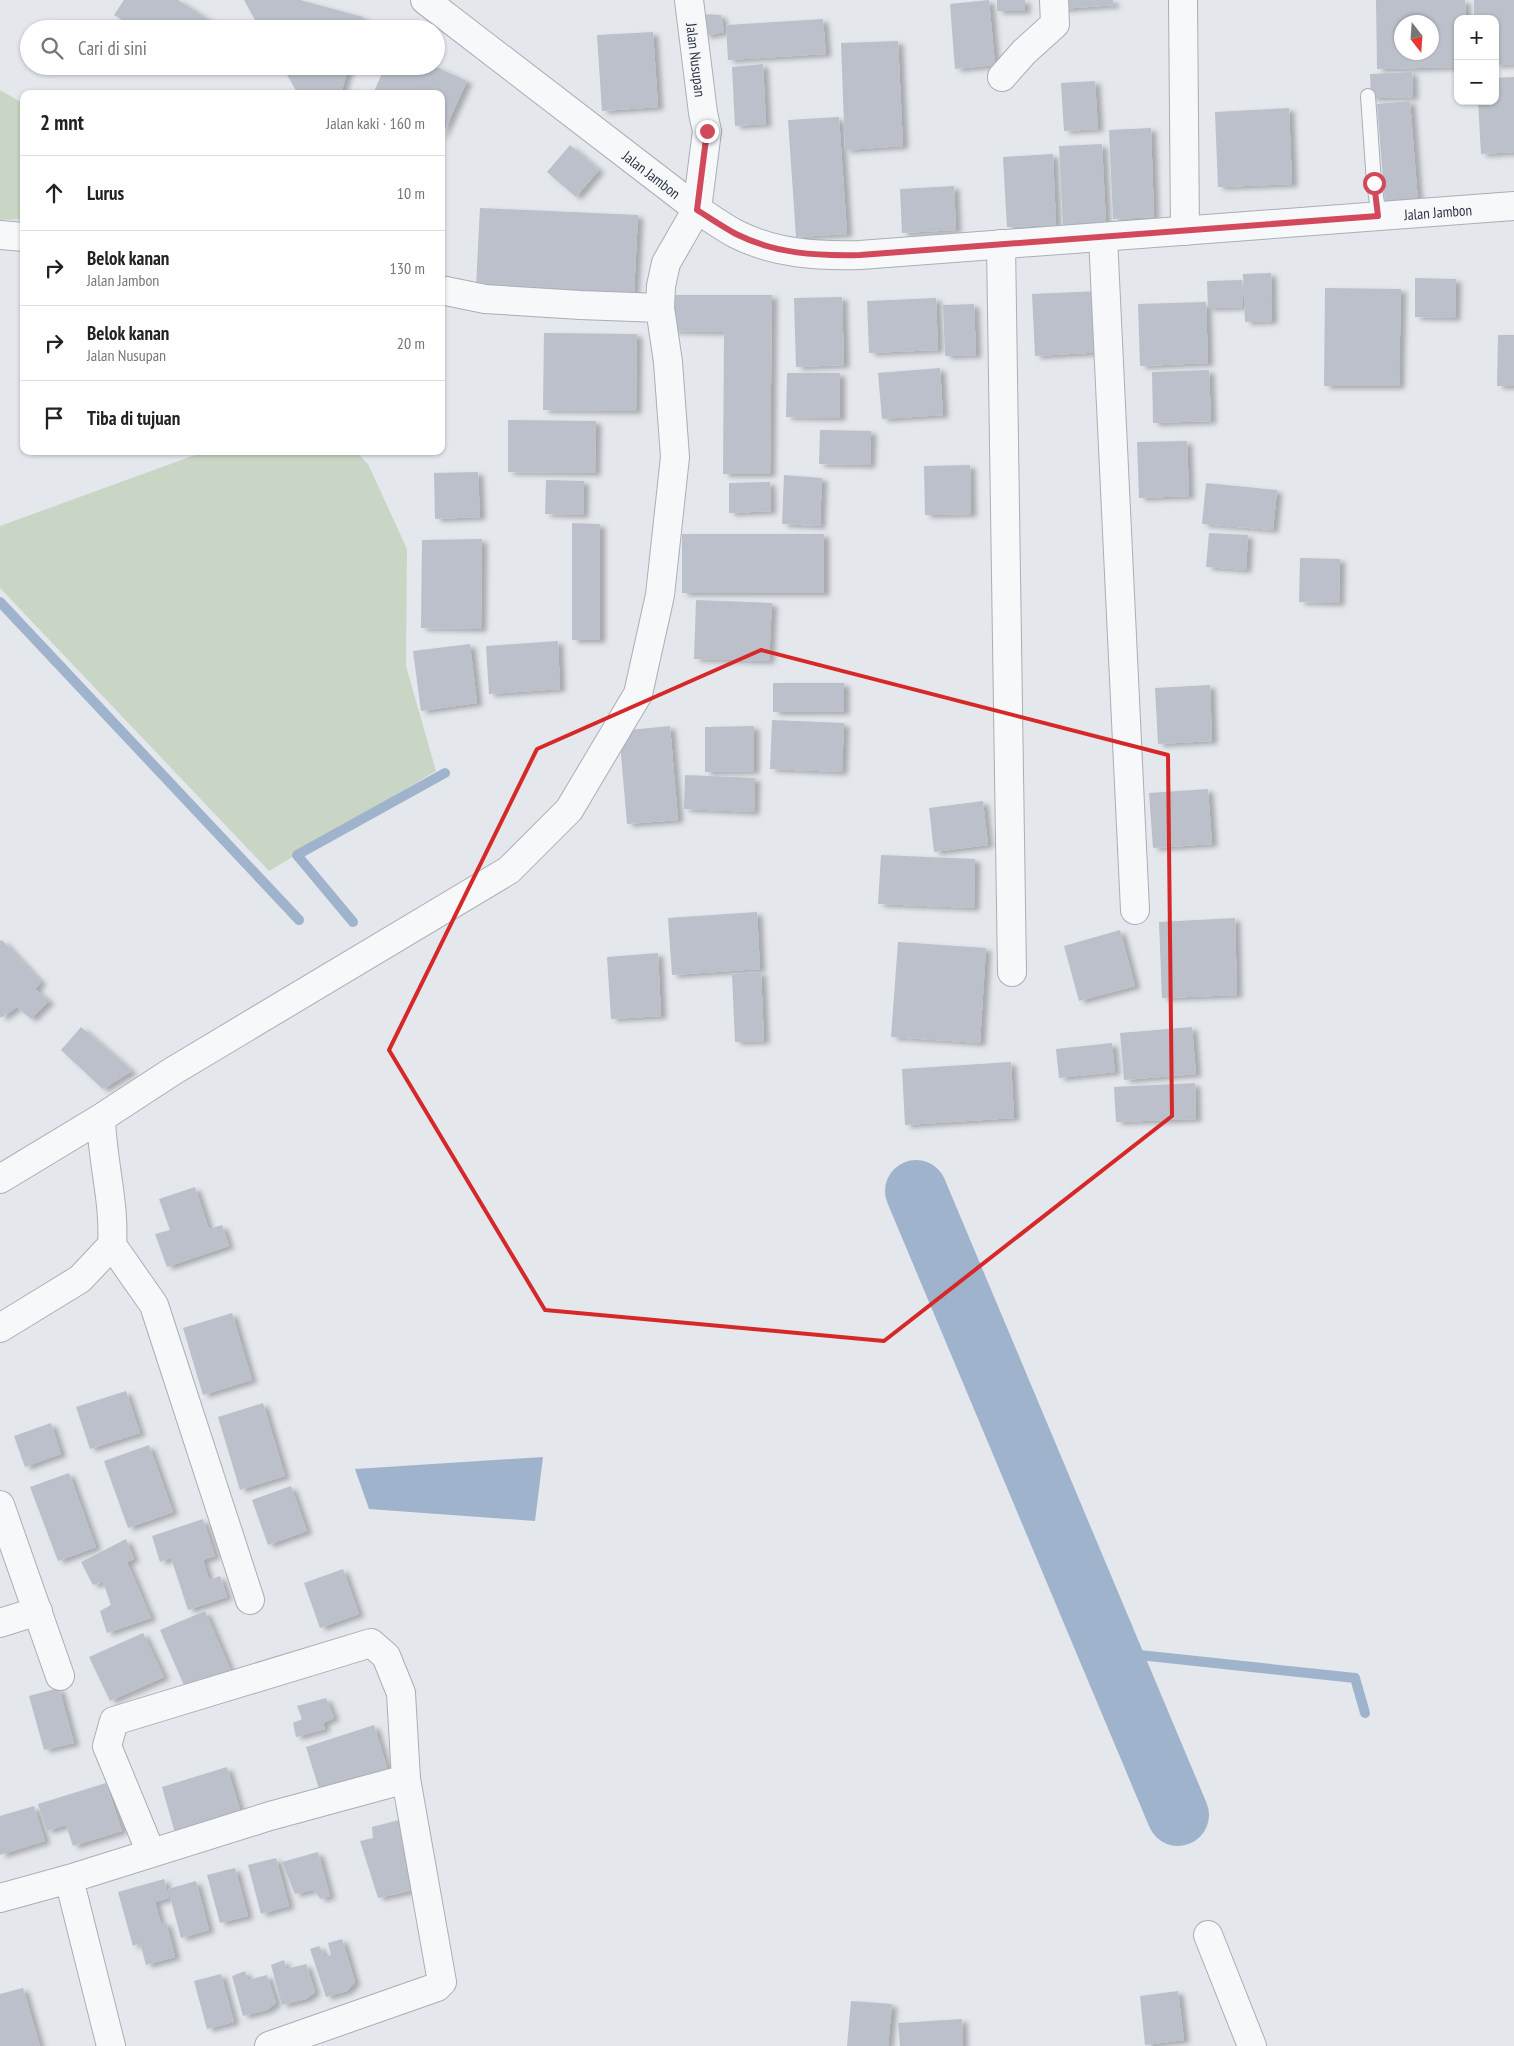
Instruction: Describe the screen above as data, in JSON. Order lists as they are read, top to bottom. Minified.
{"streets":{"street":["Jalan Nusupan","Jalan Jambon"]},"crossings":[["Jalan Nusupan","Jalan Jambon"]],"north":"bottom","page":{"map_buttons":["+","−"],"search":"Cari di sini","heading":["2 mnt","Jalan kaki · 160 m"],"list":[["Lurus","10 m"],["Belok kanan","Jalan Jambon","130 m"],["Belok kanan","Jalan Nusupan","20 m"],"Tiba di tujuan"]}}
